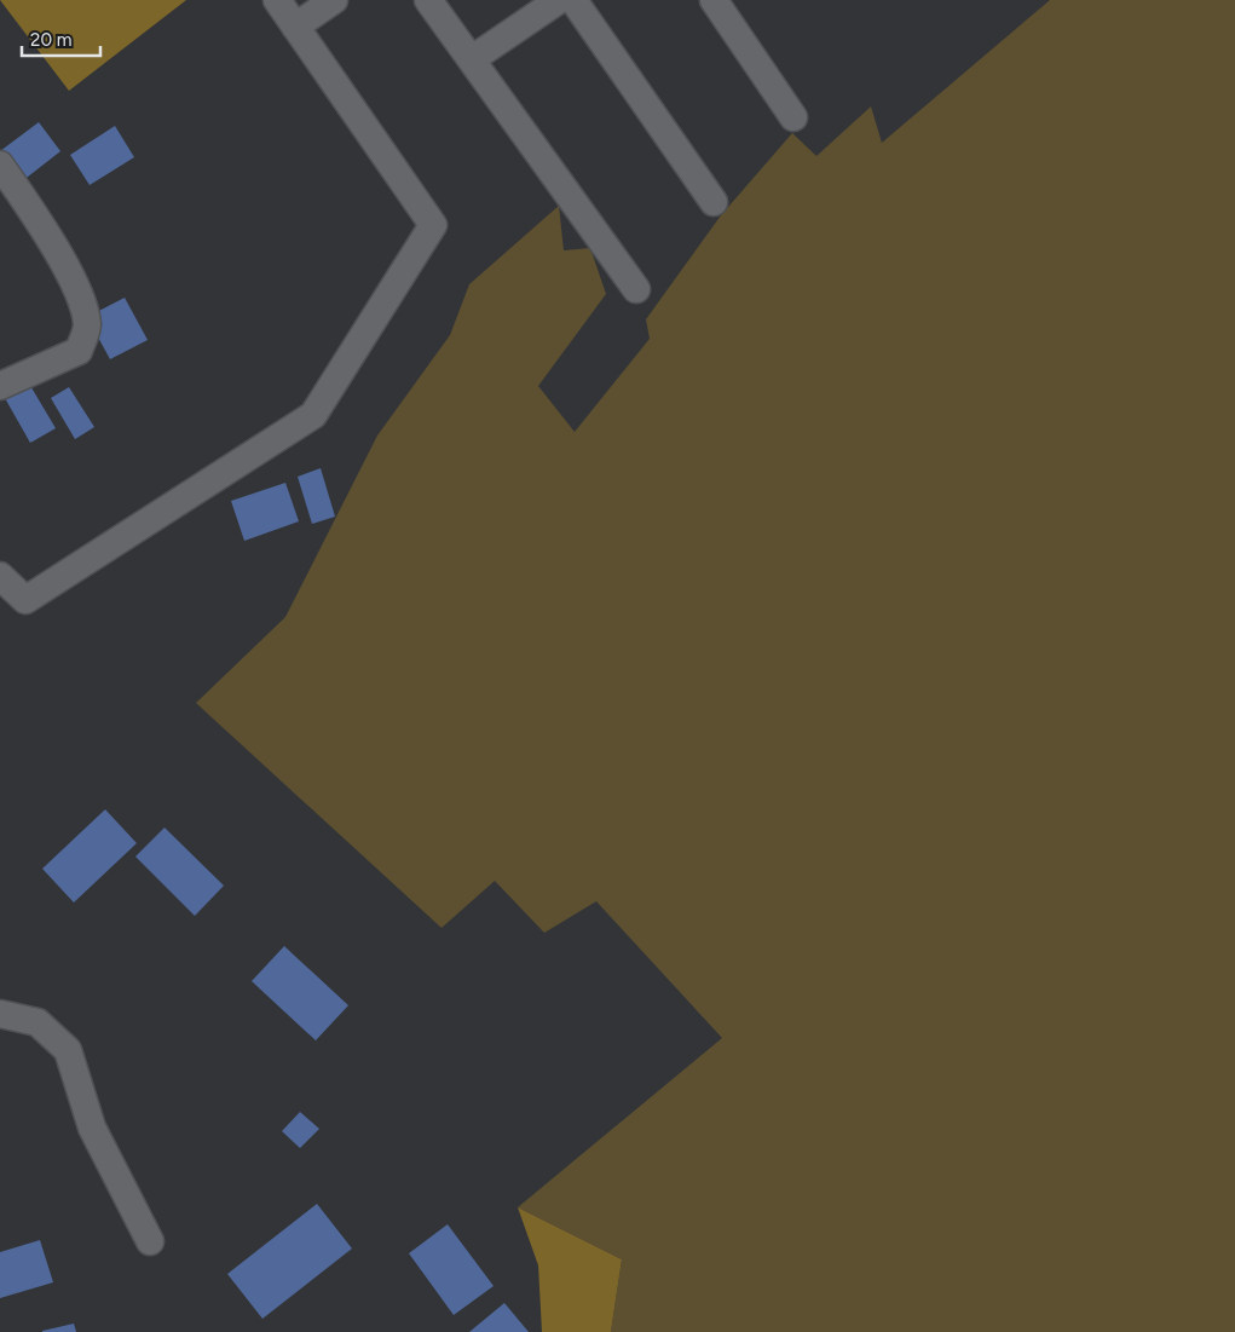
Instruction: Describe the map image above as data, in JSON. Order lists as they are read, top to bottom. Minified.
{"scale_bar":"20 m"}
